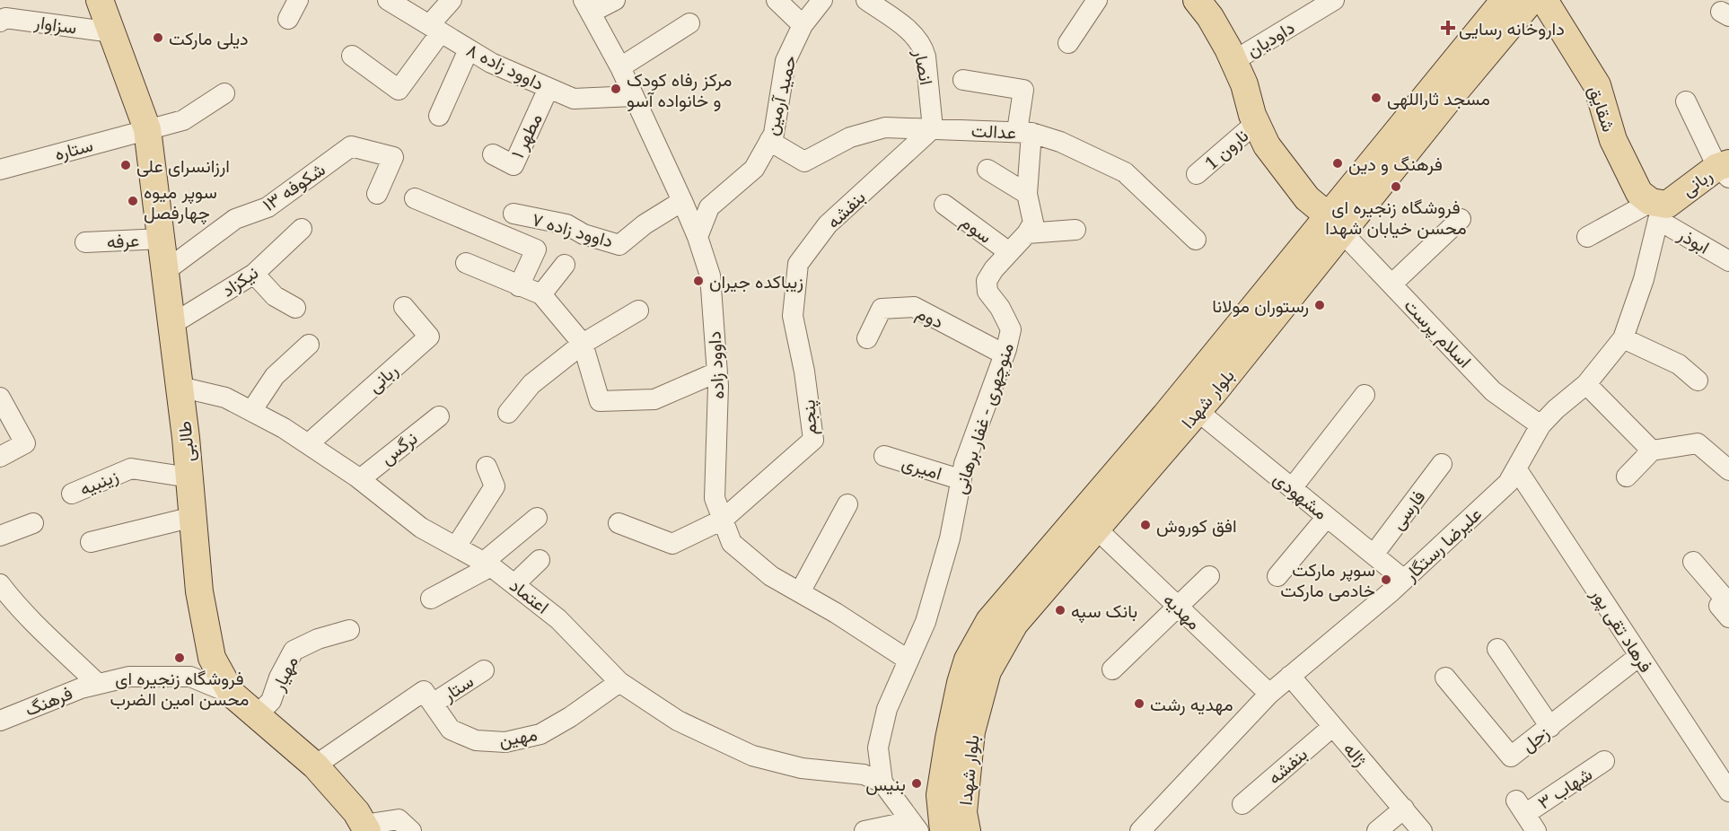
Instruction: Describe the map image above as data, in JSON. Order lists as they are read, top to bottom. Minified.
{"streets":{"main road":["شقایق","ربانی","بلوار شهدا","طالبی"],"street":["سزاوار","داودیان","داوود زاده ۸","انصار","حمید آرمین","عدالت","مطهر ۱","ستاره","نارون 1","شکوفه ۱۳","بنفشه","سوم","داوود زاده ۷","عرفه","ابوذر","نیکزاد","دوم","اسلام پرست","داوود زاده","پنجم","منوچهری - غفار برهانی","نرگس","امیری","زینبیه","مشهودی","فارسی","علیرضا رستگار","اعتماد","مهدیه","فرهاد تقی پور","مهیار","ستار","فرهنگ","مهین","زحل","ژاله","شهاب ۳"]},"crossings":[["سزاوار","طالبی"],["داوود زاده ۸","مطهر ۱"],["داوود زاده ۸","داوود زاده"],["انصار","عدالت"],["انصار","بنفشه"],["حمید آرمین","عدالت"],["حمید آرمین","داوود زاده"],["شقایق","ربانی"],["شقایق","ابوذر"],["شقایق","علیرضا رستگار"],["عدالت","بنفشه"],["ستاره","طالبی"],["ربانی","ابوذر"],["ربانی","علیرضا رستگار"],["ربانی","اعتماد"],["شکوفه ۱۳","طالبی"],["بنفشه","پنجم"],["بنفشه","ژاله"],["سوم","منوچهری - غفار برهانی"],["داوود زاده ۷","داوود زاده"],["عرفه","طالبی"],["ابوذر","علیرضا رستگار"],["نیکزاد","طالبی"],["دوم","منوچهری - غفار برهانی"],["اسلام پرست","بلوار شهدا"],["اسلام پرست","علیرضا رستگار"],["داوود زاده","پنجم"],["داوود زاده","منوچهری - غفار برهانی"],["بلوار شهدا","مشهودی"],["بلوار شهدا","مهدیه"],["منوچهری - غفار برهانی","امیری"],["منوچهری - غفار برهانی","اعتماد"],["طالبی","زینبیه"],["طالبی","اعتماد"],["طالبی","مهیار"],["طالبی","ستار"],["طالبی","فرهنگ"],["نرگس","اعتماد"],["مشهودی","فارسی"],["مشهودی","علیرضا رستگار"],["علیرضا رستگار","مهدیه"],["علیرضا رستگار","فرهاد تقی پور"],["علیرضا رستگار","ژاله"],["اعتماد","مهین"],["فرهاد تقی پور","زحل"],["ستار","مهین"]],"places":{"health":["داروخانه رسایی"],"other":["دیلی مارکت","مرکز رفاه کودک و خانواده آسو","مسجد ثاراللهی","فرهنگ و دین","ارزانسرای علی","فروشگاه زنجیره ای محسن خیابان شهدا","سوپر میوه چهارفصل","زیباکده جیران","رستوران مولانا","افق کوروش","سوپر مارکت خادمی مارکت","بانک سپه","فروشگاه زنجیره ای محسن امین الضرب","مهدیه رشت","بنیس"]}}
